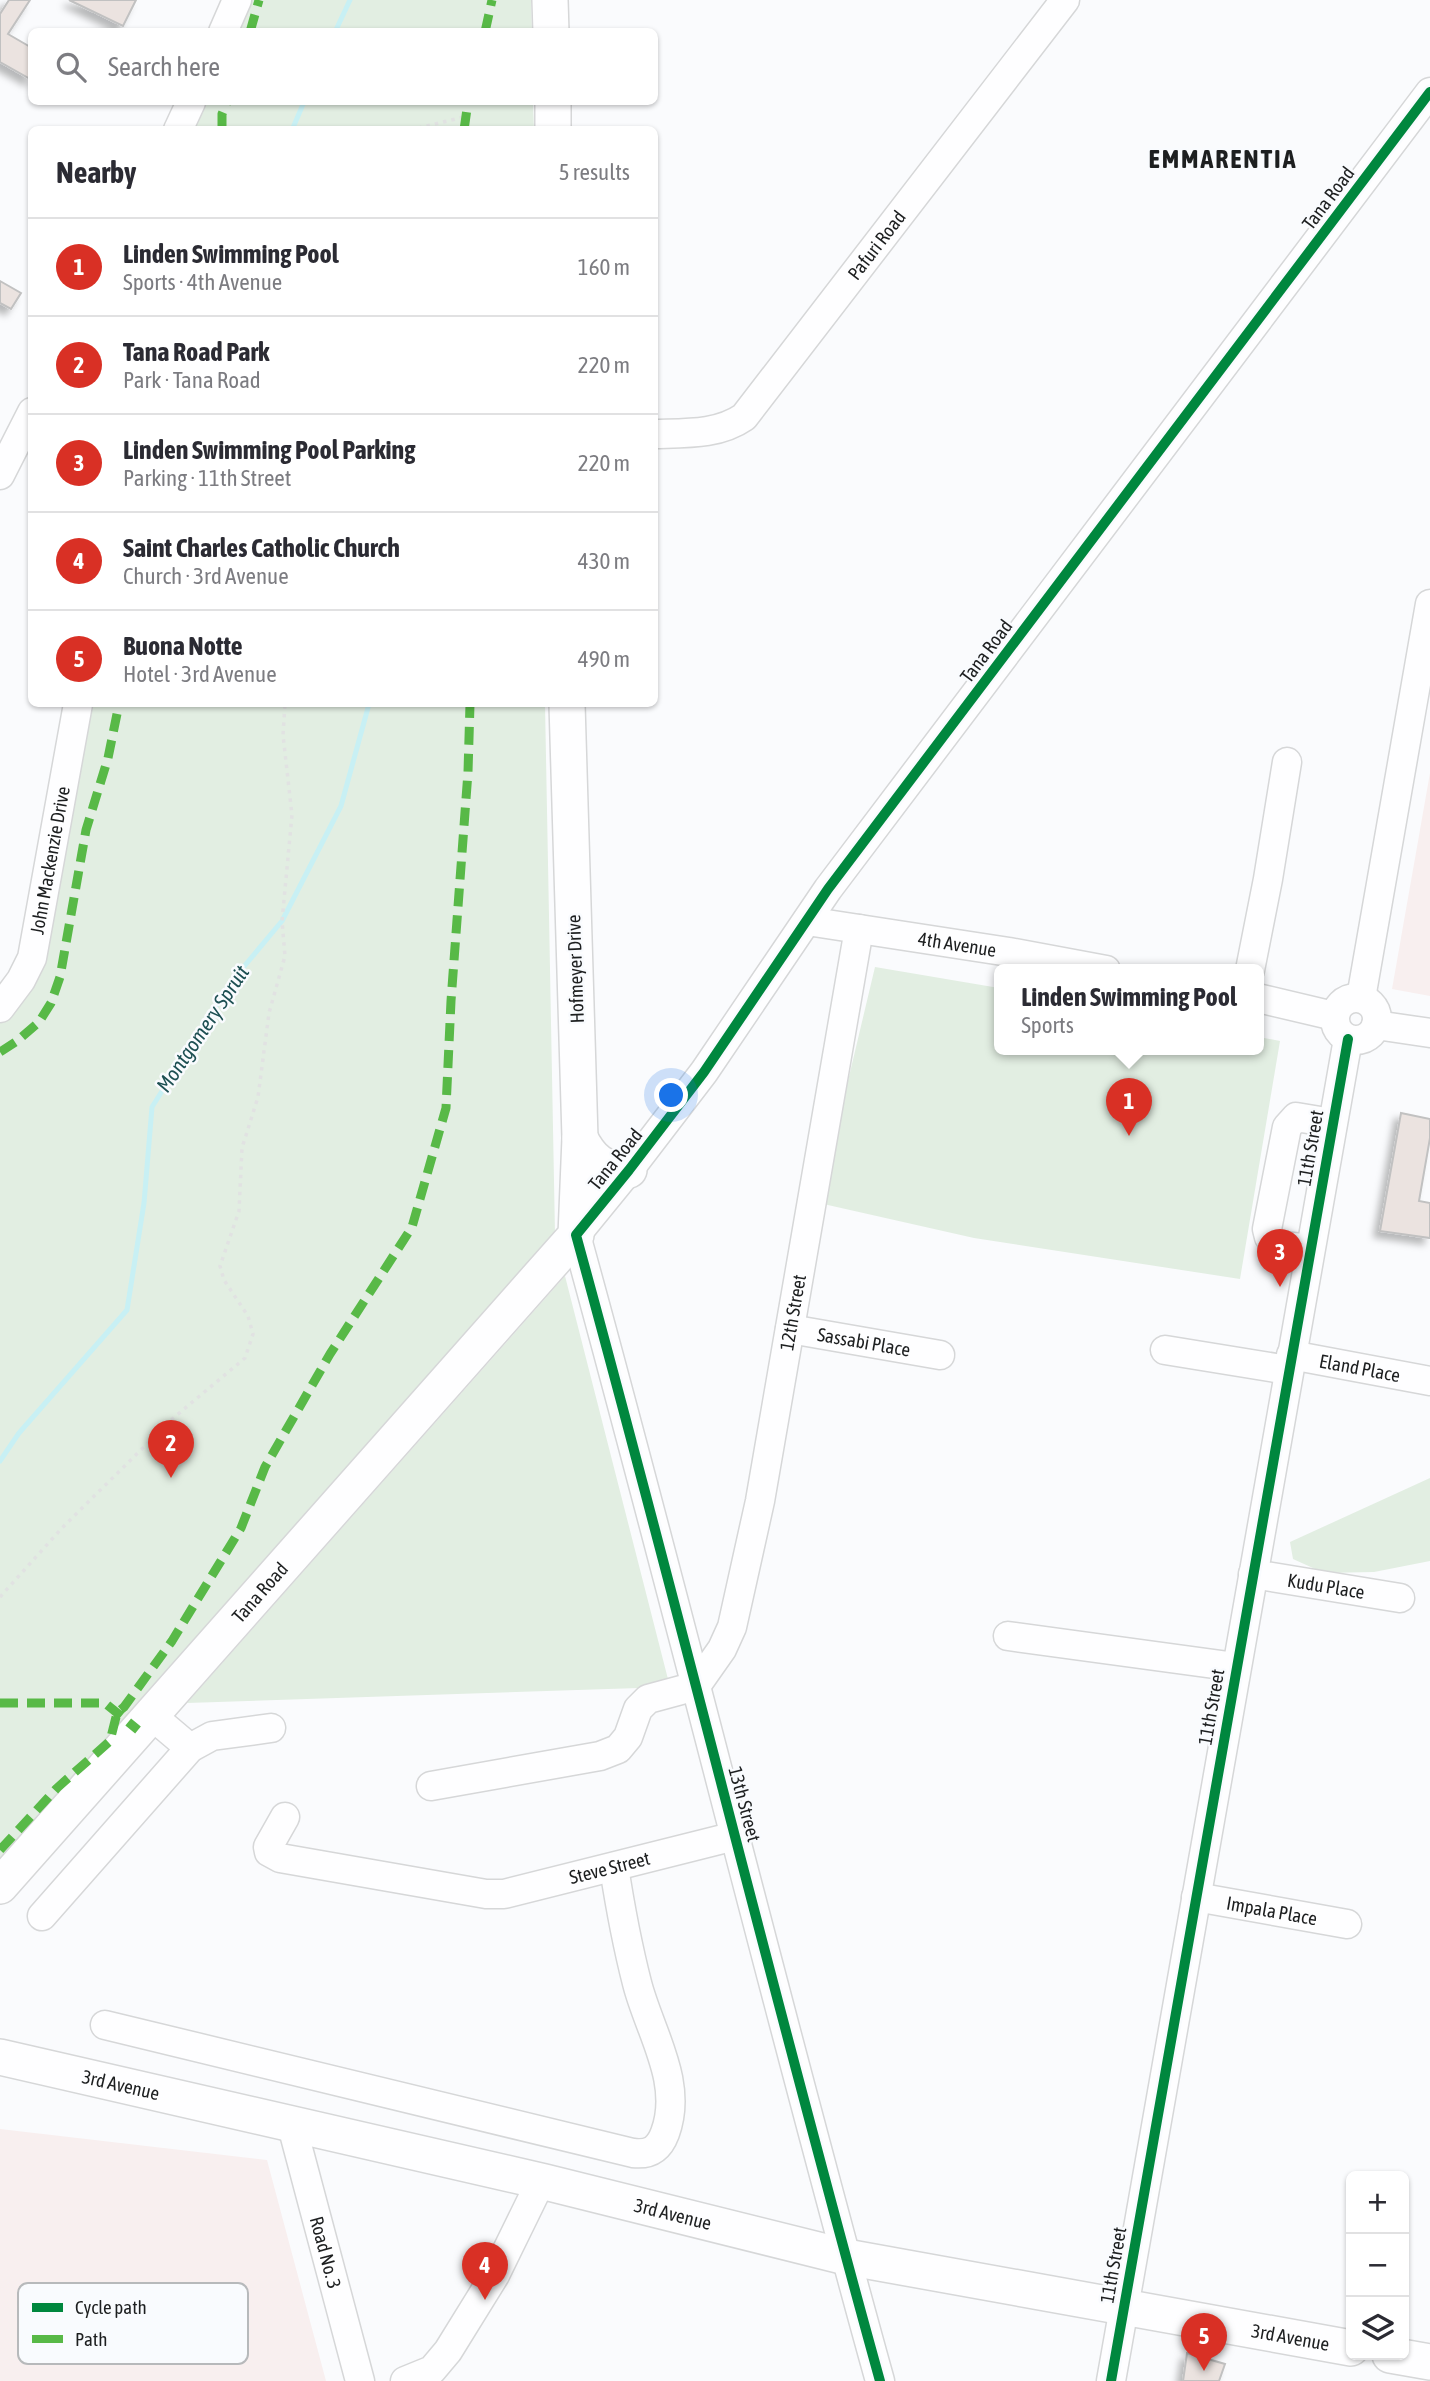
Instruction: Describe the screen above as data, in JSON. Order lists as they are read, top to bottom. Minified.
{"streets":{"main road":["Tana Road","Hofmeyer Drive","3rd Avenue"],"street":["Pafuri Road","John Mackenzie Drive","4th Avenue","11th Street","12th Street","Sassabi Place","Eland Place","Kudu Place","13th Street","Steve Street","Impala Place","Road No. 3"]},"crossings":[["Tana Road","4th Avenue"],["Tana Road","Hofmeyer Drive"],["Tana Road","13th Street"],["4th Avenue","12th Street"],["Hofmeyer Drive","13th Street"],["11th Street","Eland Place"],["11th Street","Kudu Place"],["11th Street","Impala Place"],["11th Street","3rd Avenue"],["12th Street","Sassabi Place"],["12th Street","13th Street"],["13th Street","Steve Street"],["13th Street","3rd Avenue"],["3rd Avenue","Road No. 3"]],"districts":["EMMARENTIA"],"water":["Montgomery Spruit"],"legend":["Cycle path","Path"],"page":{"search":"Search here","heading":["Nearby","5 results"],"list":[{"mark":"1","name":"Linden Swimming Pool","note":"Sports · 4th Avenue","value":"160 m"},{"mark":"2","name":"Tana Road Park","note":"Park · Tana Road","value":"220 m"},{"mark":"3","name":"Linden Swimming Pool Parking","note":"Parking · 11th Street","value":"220 m"},{"mark":"4","name":"Saint Charles Catholic Church","note":"Church · 3rd Avenue","value":"430 m"},{"mark":"5","name":"Buona Notte","note":"Hotel · 3rd Avenue","value":"490 m"}],"popup":["Linden Swimming Pool","Sports"],"pins":["1","3","2","4","5"],"map_buttons":["+","−"]}}
